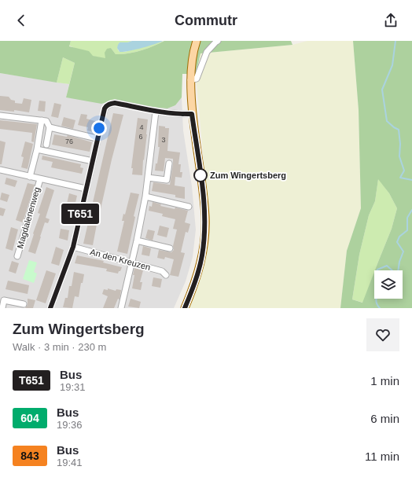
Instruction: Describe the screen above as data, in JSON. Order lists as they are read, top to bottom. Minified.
{"streets":{"street":["Magdalenenweg","An den Kreuzen"]},"places":["Zum Wingertsberg"],"lines":["bus line T651"],"house_numbers":["4","6","3","76"],"page":{"header":"Commutr","on_map":"T651","heading":["Zum Wingertsberg","Walk · 3 min · 230 m"],"list":[{"mark":"T651","name":"Bus","note":"19:31","value":"1 min"},{"mark":"604","name":"Bus","note":"19:36","value":"6 min"},{"mark":"843","name":"Bus","note":"19:41","value":"11 min"}]}}
